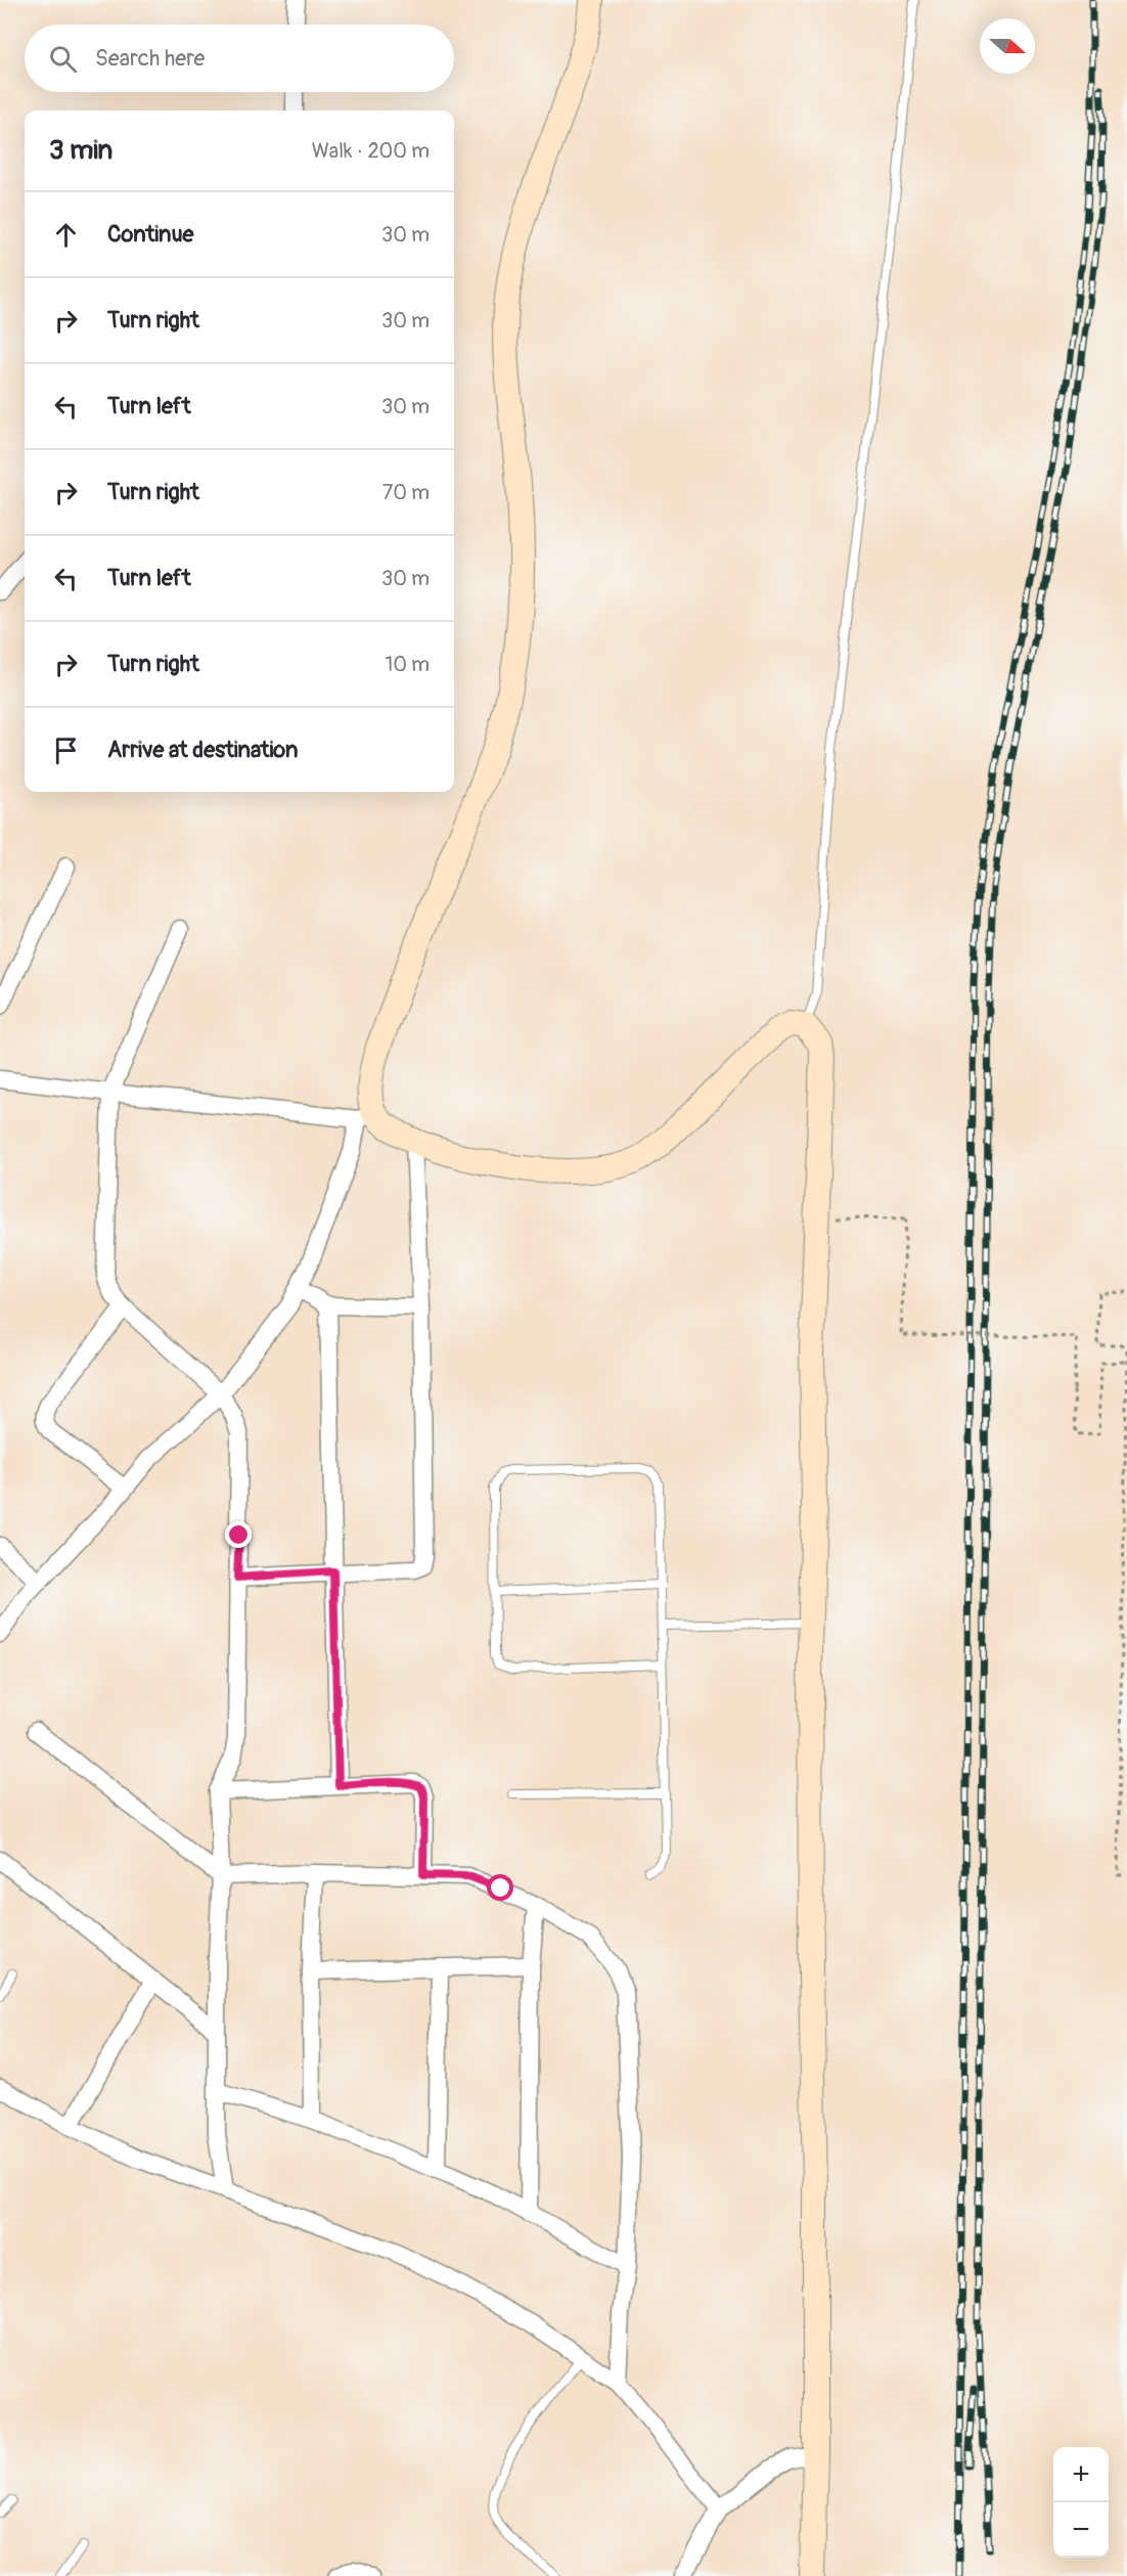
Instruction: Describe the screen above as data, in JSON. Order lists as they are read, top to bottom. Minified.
{"north":"right","page":{"search":"Search here","heading":["3 min","Walk · 200 m"],"list":[["Continue","30 m"],["Turn right","30 m"],["Turn left","30 m"],["Turn right","70 m"],["Turn left","30 m"],["Turn right","10 m"],"Arrive at destination"],"map_buttons":["+","−"]}}
